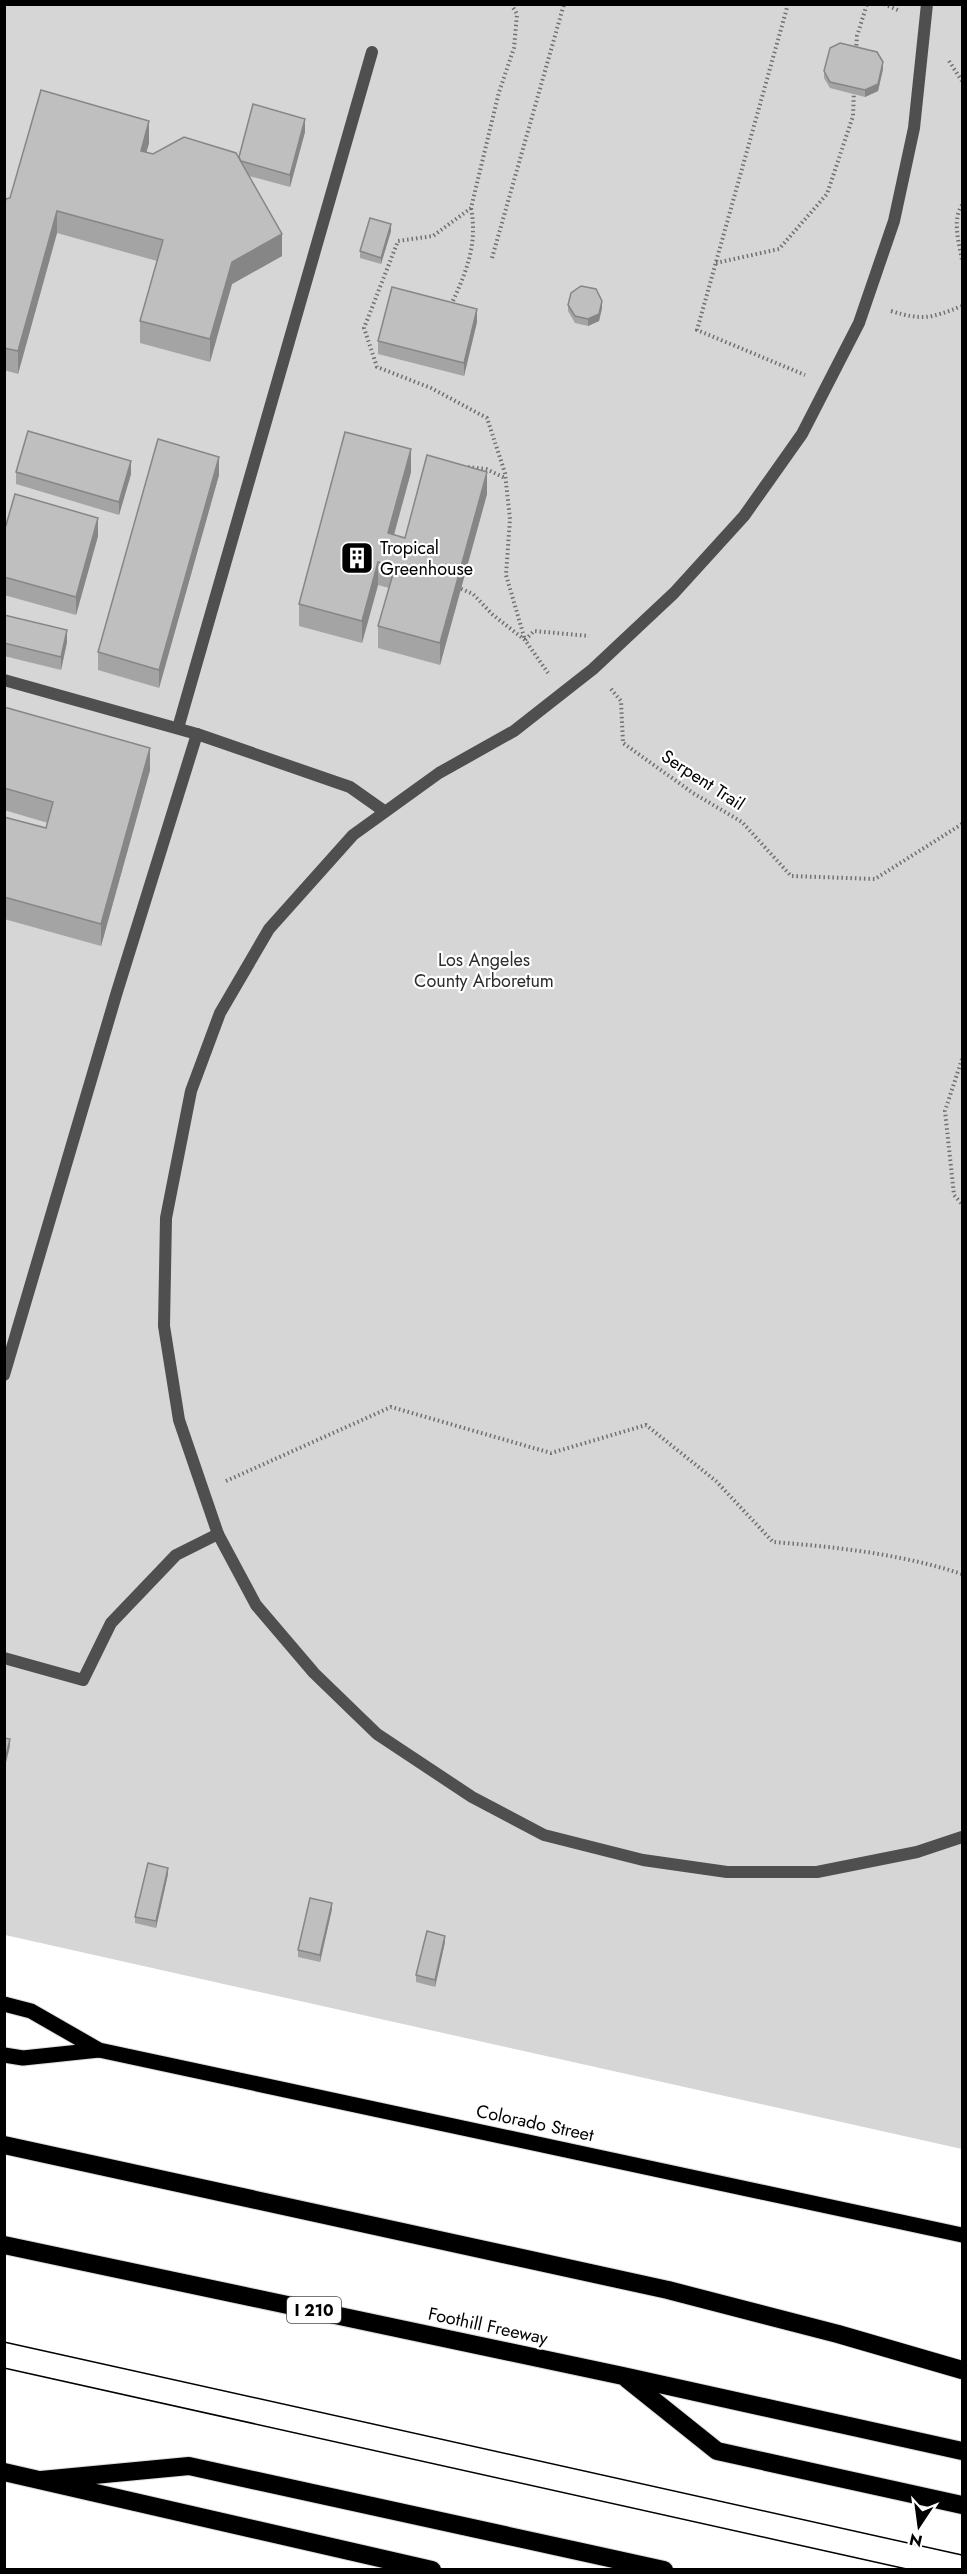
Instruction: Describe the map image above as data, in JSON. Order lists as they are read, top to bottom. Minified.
{"streets":{"highway":["I 210","Foothill Freeway"],"main road":["Colorado Street"],"path":["Serpent Trail"]},"parks":["Los Angeles County Arboretum"],"places":{"building":["Tropical Greenhouse"]},"north":"bottom"}
